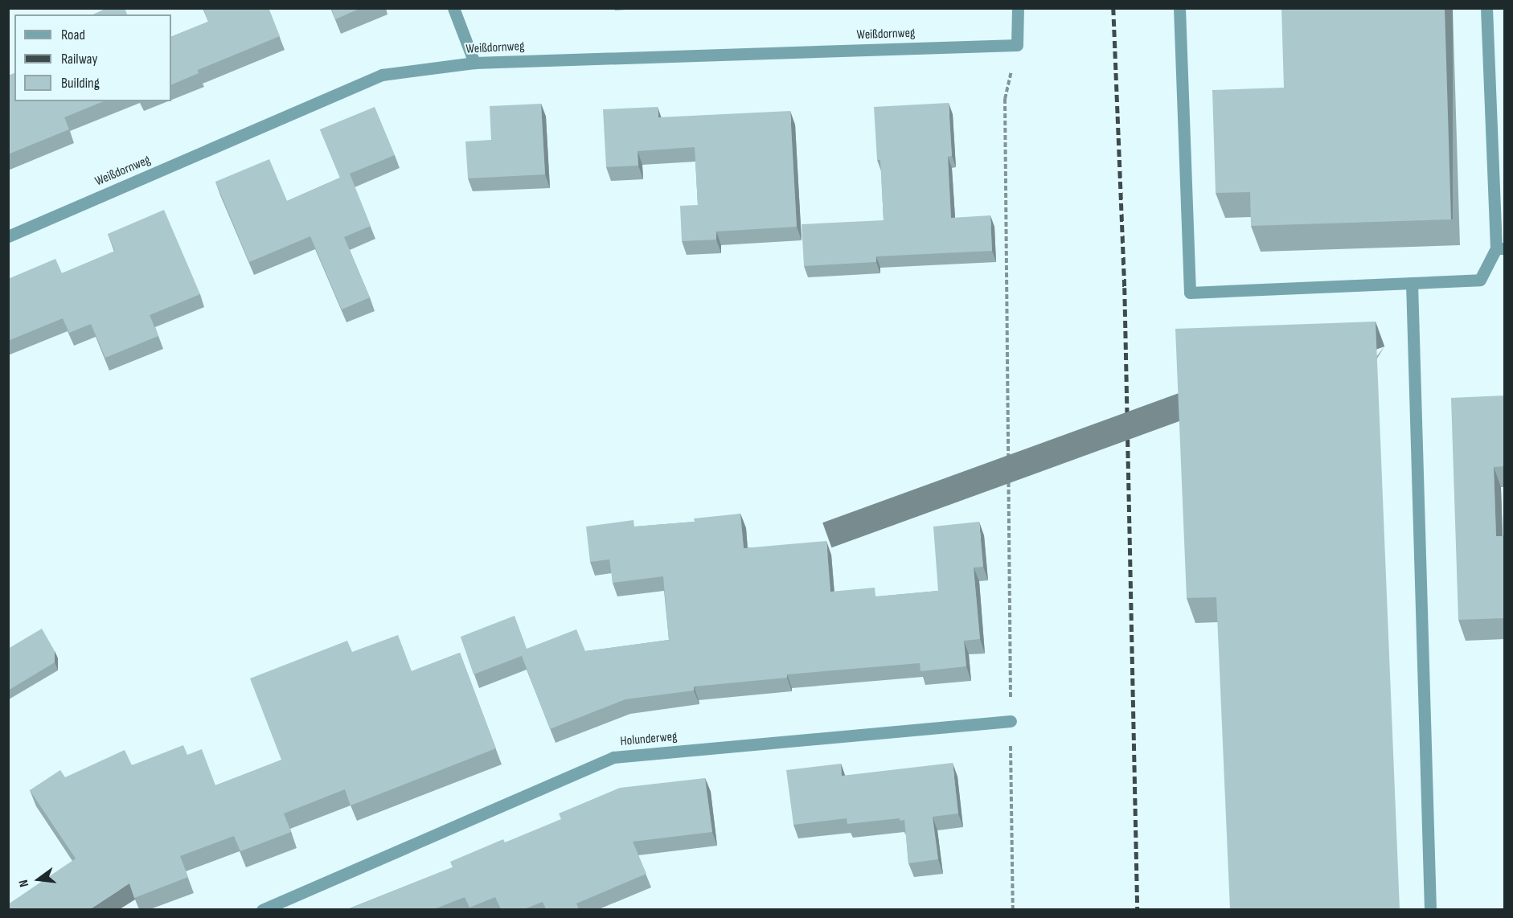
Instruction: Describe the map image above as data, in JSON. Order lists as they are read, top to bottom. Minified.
{"streets":{"street":["Weißdornweg","Holunderweg"]},"legend":["Road","Railway","Building"],"north":"left"}
